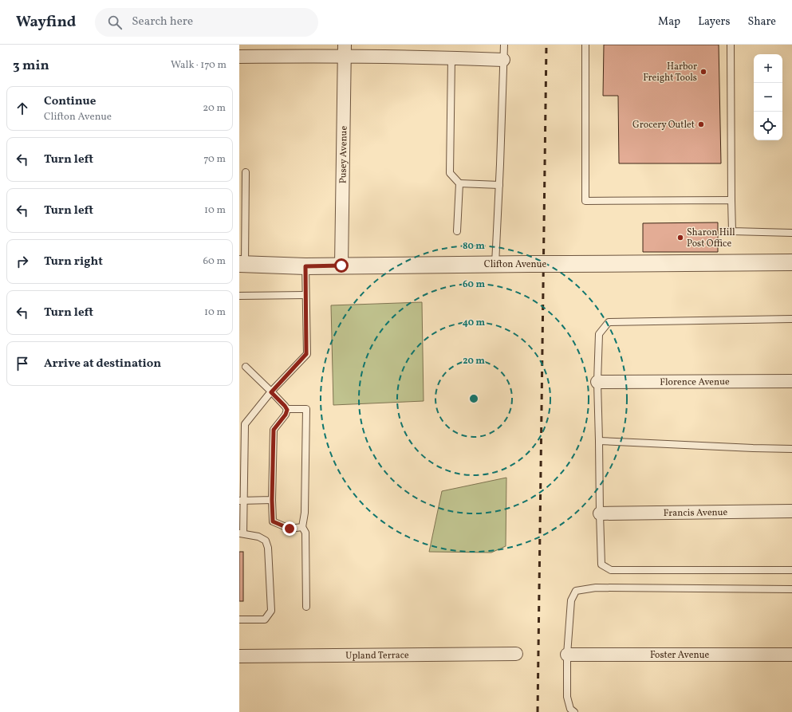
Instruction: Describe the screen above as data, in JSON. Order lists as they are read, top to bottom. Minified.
{"streets":{"street":["Pusey Avenue","Clifton Avenue","Florence Avenue","Francis Avenue","Foster Avenue","Upland Terrace"]},"crossings":[["Pusey Avenue","Clifton Avenue"]],"places":["Harbor Freight Tools","Grocery Outlet","Sharon Hill Post Office"],"page":{"header":"Wayfind","search":"Search here","nav":["Map","Layers","Share"],"heading":["3 min","Walk · 170 m"],"map_buttons":["+","−"],"list":[["Continue","Clifton Avenue","20 m"],["Turn left","70 m"],["Turn left","10 m"],["Turn right","60 m"],["Turn left","10 m"],"Arrive at destination"]},"rings":["80 m","60 m","40 m","20 m"]}
